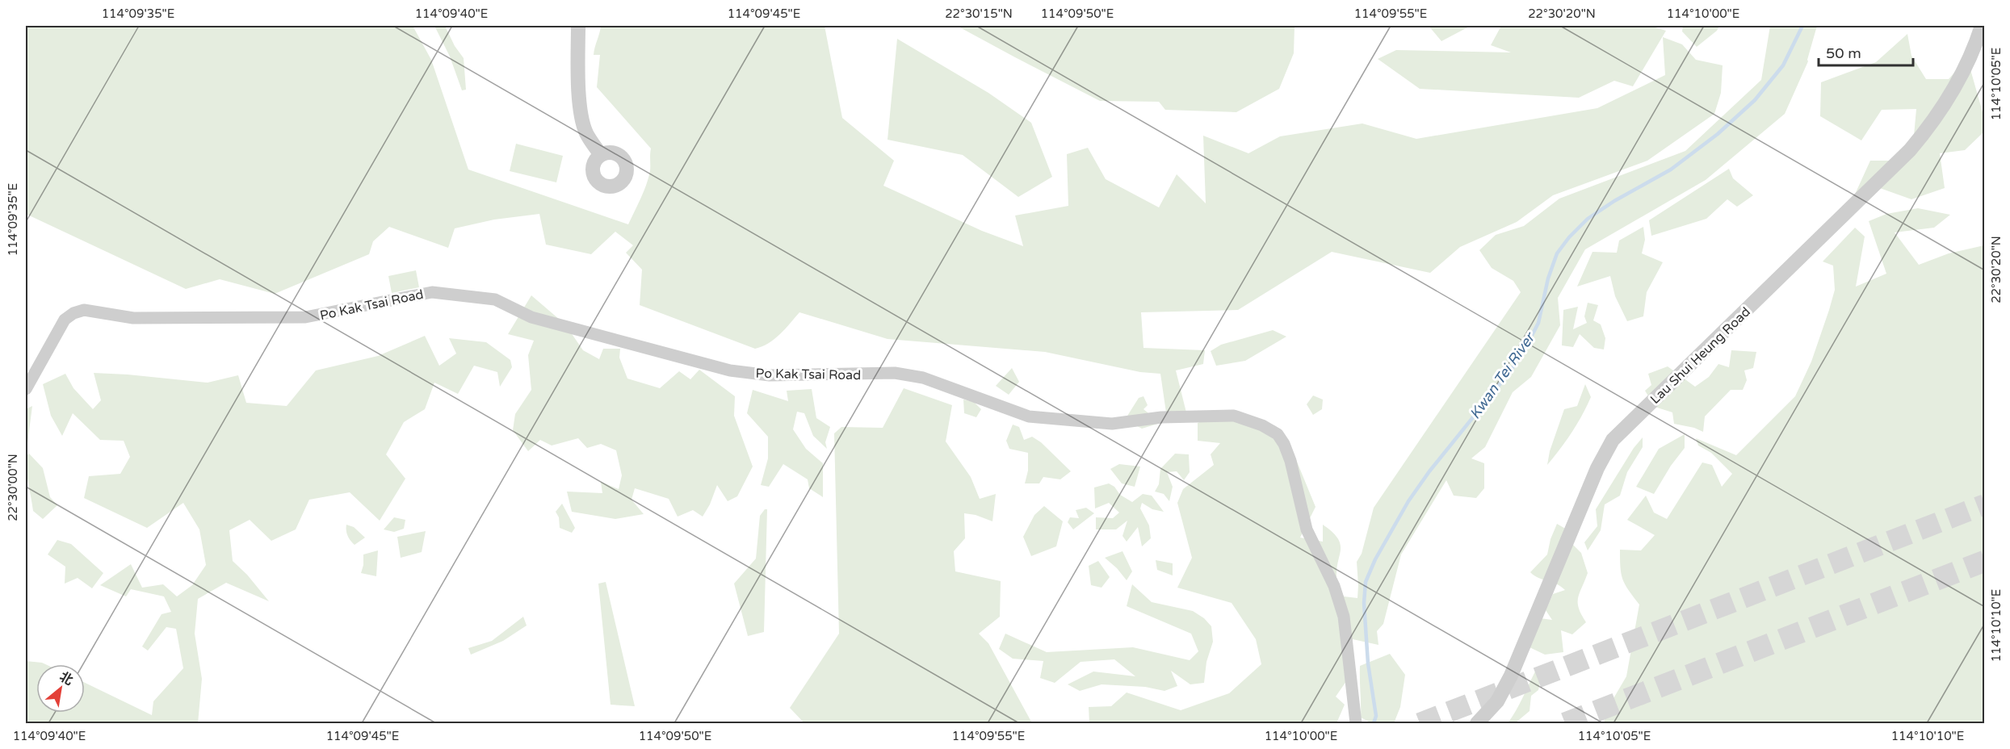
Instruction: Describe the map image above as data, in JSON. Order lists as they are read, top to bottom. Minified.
{"streets":{"street":["Po Kak Tsai Road","Lau Shui Heung Road"]},"water":["Kwan Tei River"],"scale_bar":"50 m","north":"top right","coordinates":["114°09'35\"E","114°09'40\"E","114°09'45\"E","22°30'15\"N","114°09'50\"E","114°09'55\"E","22°30'20\"N","114°10'00\"E","114°10'05\"E","22°30'00\"N","114°10'10\"E"]}
